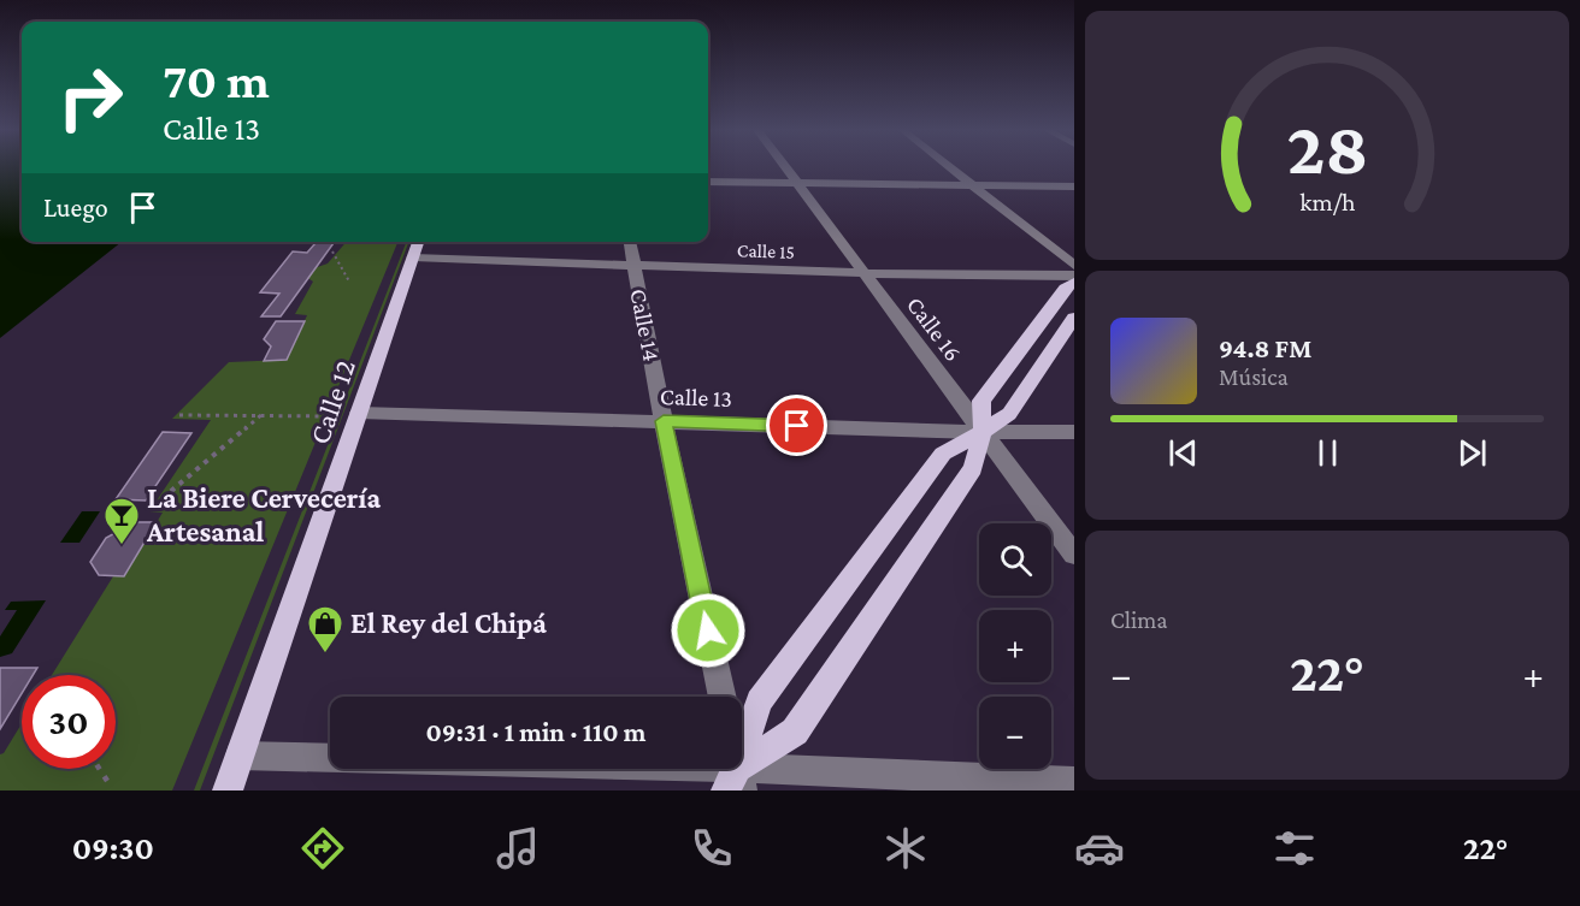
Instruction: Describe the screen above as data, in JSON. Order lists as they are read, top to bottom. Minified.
{"streets":{"main road":["Calle 12"],"street":["Calle 15","Calle 14","Calle 16","Calle 13"]},"crossings":[["Calle 15","Calle 14"],["Calle 15","Calle 16"],["Calle 15","Calle 12"],["Calle 14","Calle 13"],["Calle 16","Calle 13"],["Calle 13","Calle 12"]],"places":{"bar":["La Biere Cervecería Artesanal"],"shop":["El Rey del Chipá"]},"page":{"turn":["70 m","Calle 13"],"then":"Luego","song":["94.8 FM","Música"],"map_buttons":["+","−"],"tile":"Clima","heat":["−","22°","+"],"limit":"30","trip":"09:31 · 1 min · 110 m","tabs":["09:30","22°"],"gauge":["28","km/h"]}}
